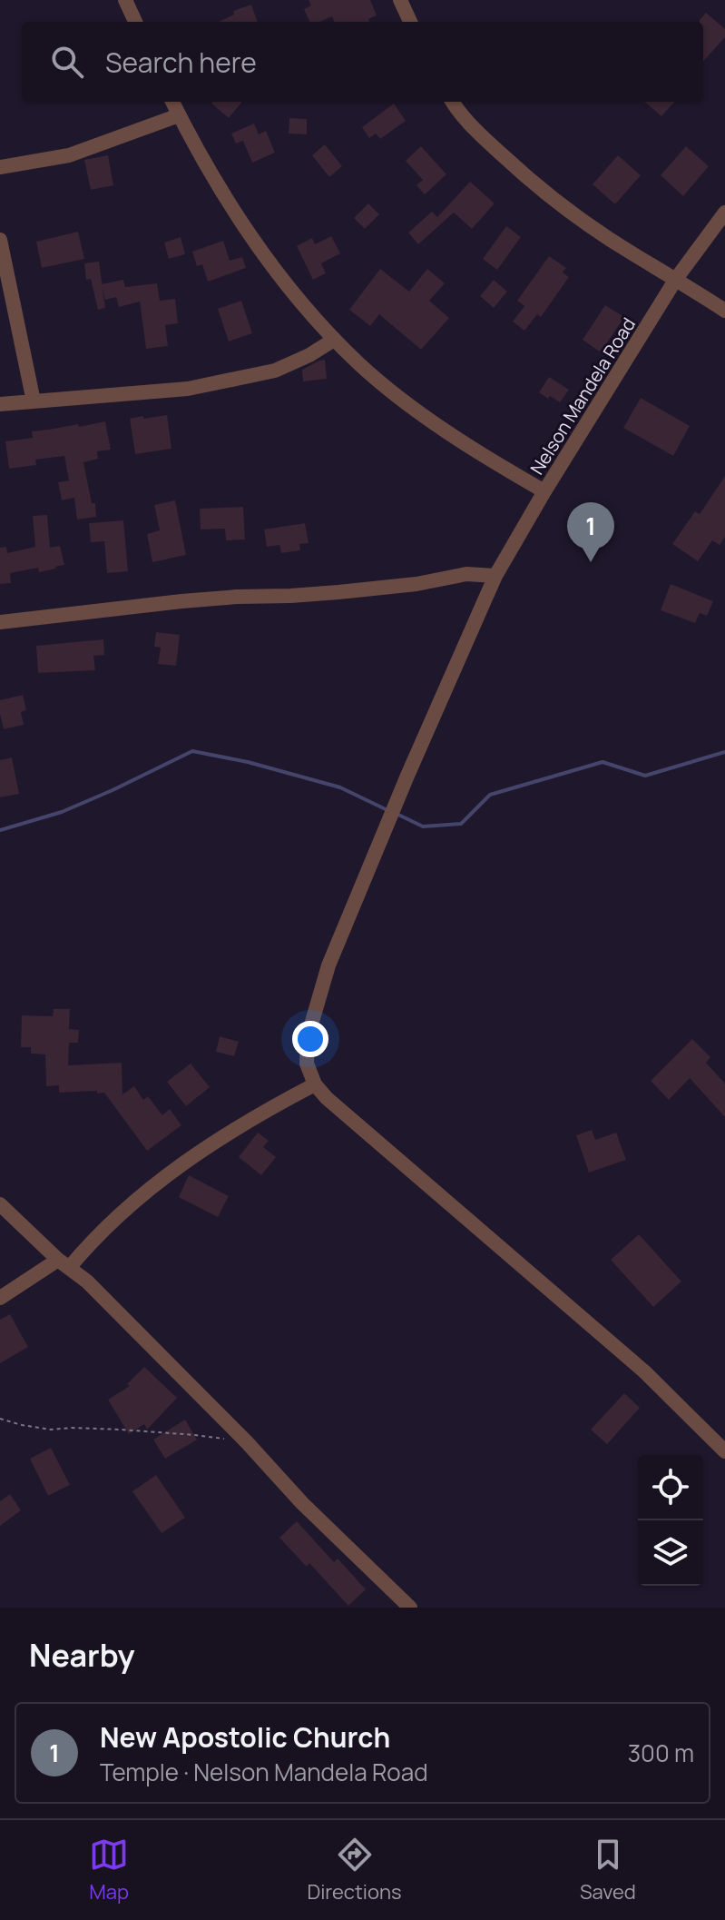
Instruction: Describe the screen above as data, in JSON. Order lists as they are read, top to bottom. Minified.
{"streets":{"street":["Nelson Mandela Road"]},"page":{"search":"Search here","pins":"1","heading":"Nearby","list":[{"mark":"1","name":"New Apostolic Church","note":"Temple · Nelson Mandela Road","value":"300 m"}],"nav":["Map","Directions","Saved"]}}
